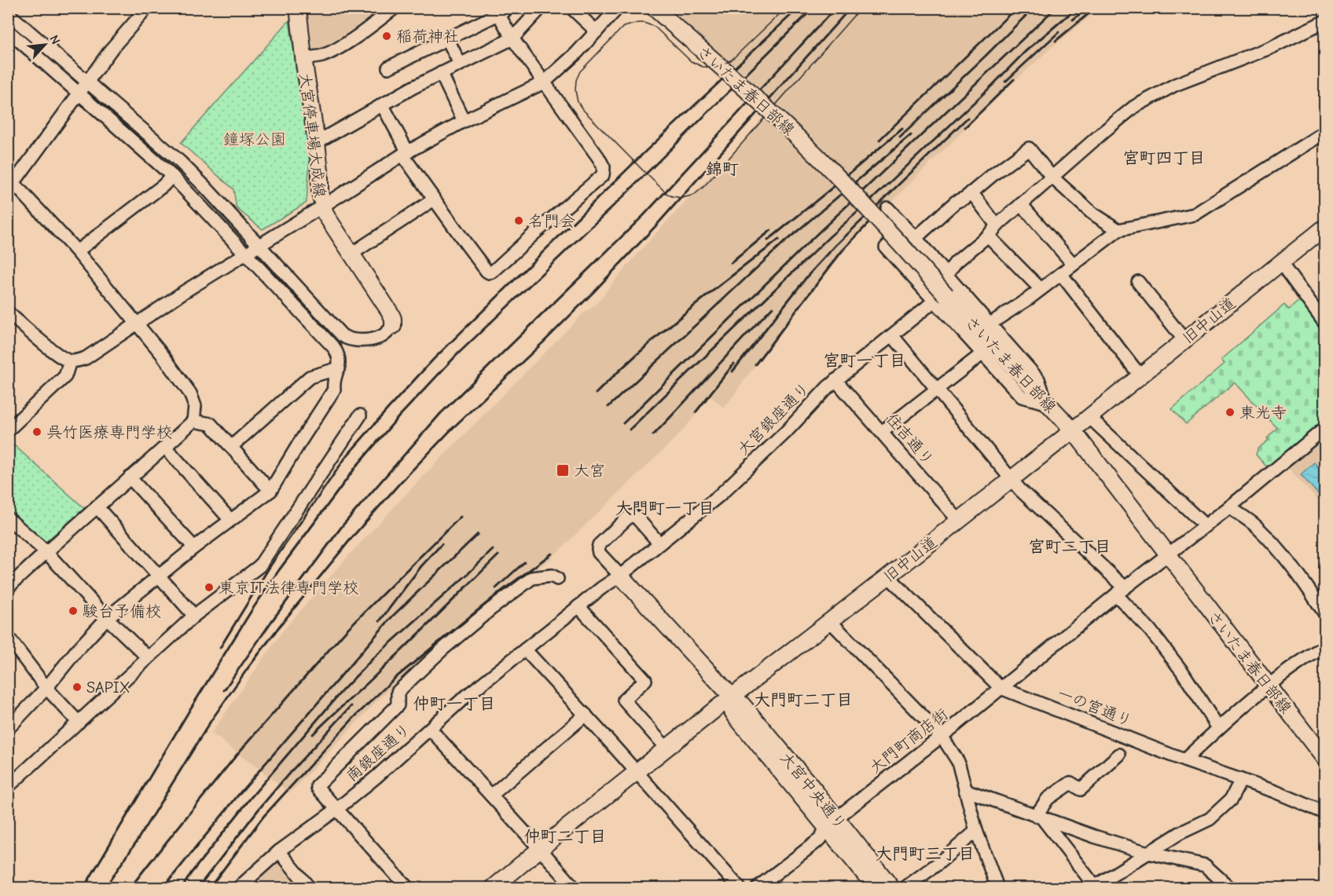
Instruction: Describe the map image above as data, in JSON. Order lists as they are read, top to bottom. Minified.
{"streets":{"main road":["さいたま春日部線","大宮停車場大成線","旧中山道","大宮中央通り"],"street":["大宮銀座通り","住吉通り","一の宮通り","大門町商店街","南銀座通り"]},"crossings":[["さいたま春日部線","旧中山道"],["さいたま春日部線","大宮銀座通り"],["さいたま春日部線","大門町商店街"],["旧中山道","住吉通り"],["旧中山道","一の宮通り"],["旧中山道","大宮中央通り"],["大宮銀座通り","住吉通り"],["大宮銀座通り","南銀座通り"],["大宮銀座通り","大宮中央通り"],["一の宮通り","大門町商店街"],["大門町商店街","大宮中央通り"],["南銀座通り","大宮中央通り"]],"districts":["宮町四丁目","錦町","宮町一丁目","大門町一丁目","宮町二丁目","大門町二丁目","仲町一丁目","仲町二丁目","大門町三丁目"],"parks":["鐘塚公園"],"places":{"other":["稲荷神社","名門会","東光寺","呉竹医療専門学校","東京IT法律専門学校","駿台予備校","SAPIX"],"transit":["大宮"]},"north":"top right"}
